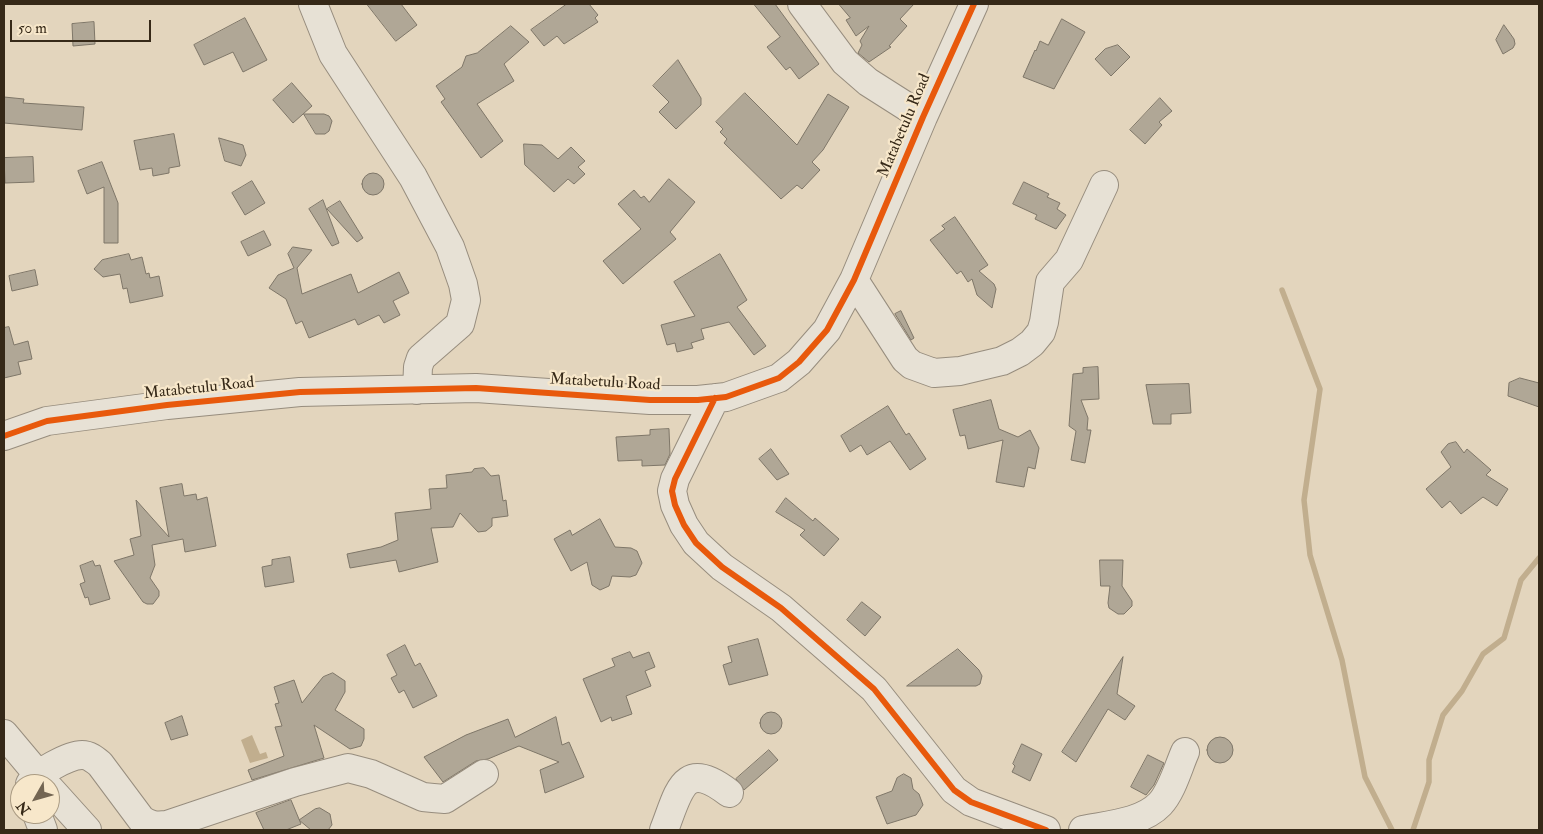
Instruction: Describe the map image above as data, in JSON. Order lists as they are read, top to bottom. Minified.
{"streets":{"street":["Matabetulu Road"]},"scale_bar":"50 m","north":"bottom left"}
